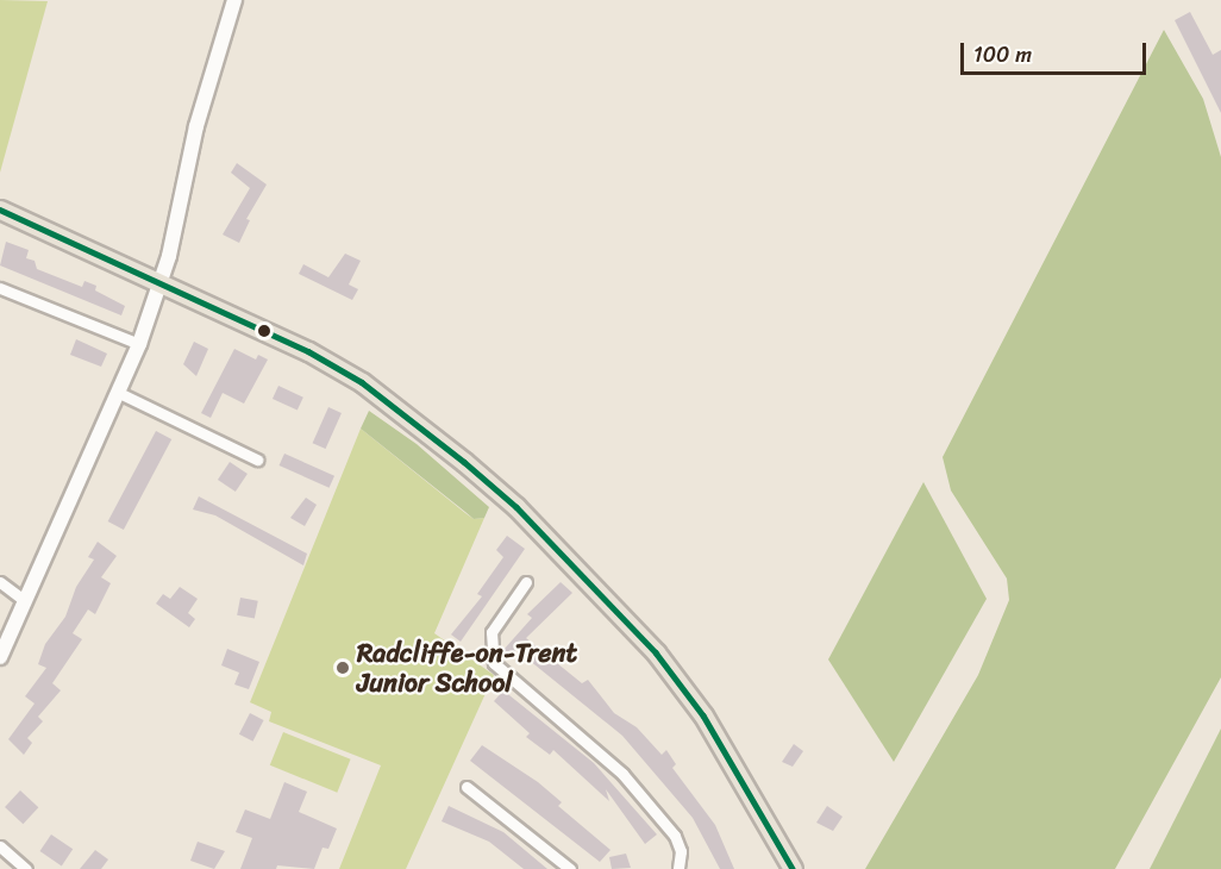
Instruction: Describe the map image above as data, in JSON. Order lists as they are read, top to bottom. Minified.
{"places":["Radcliffe-on-Trent Junior School"],"scale_bar":"100 m"}
